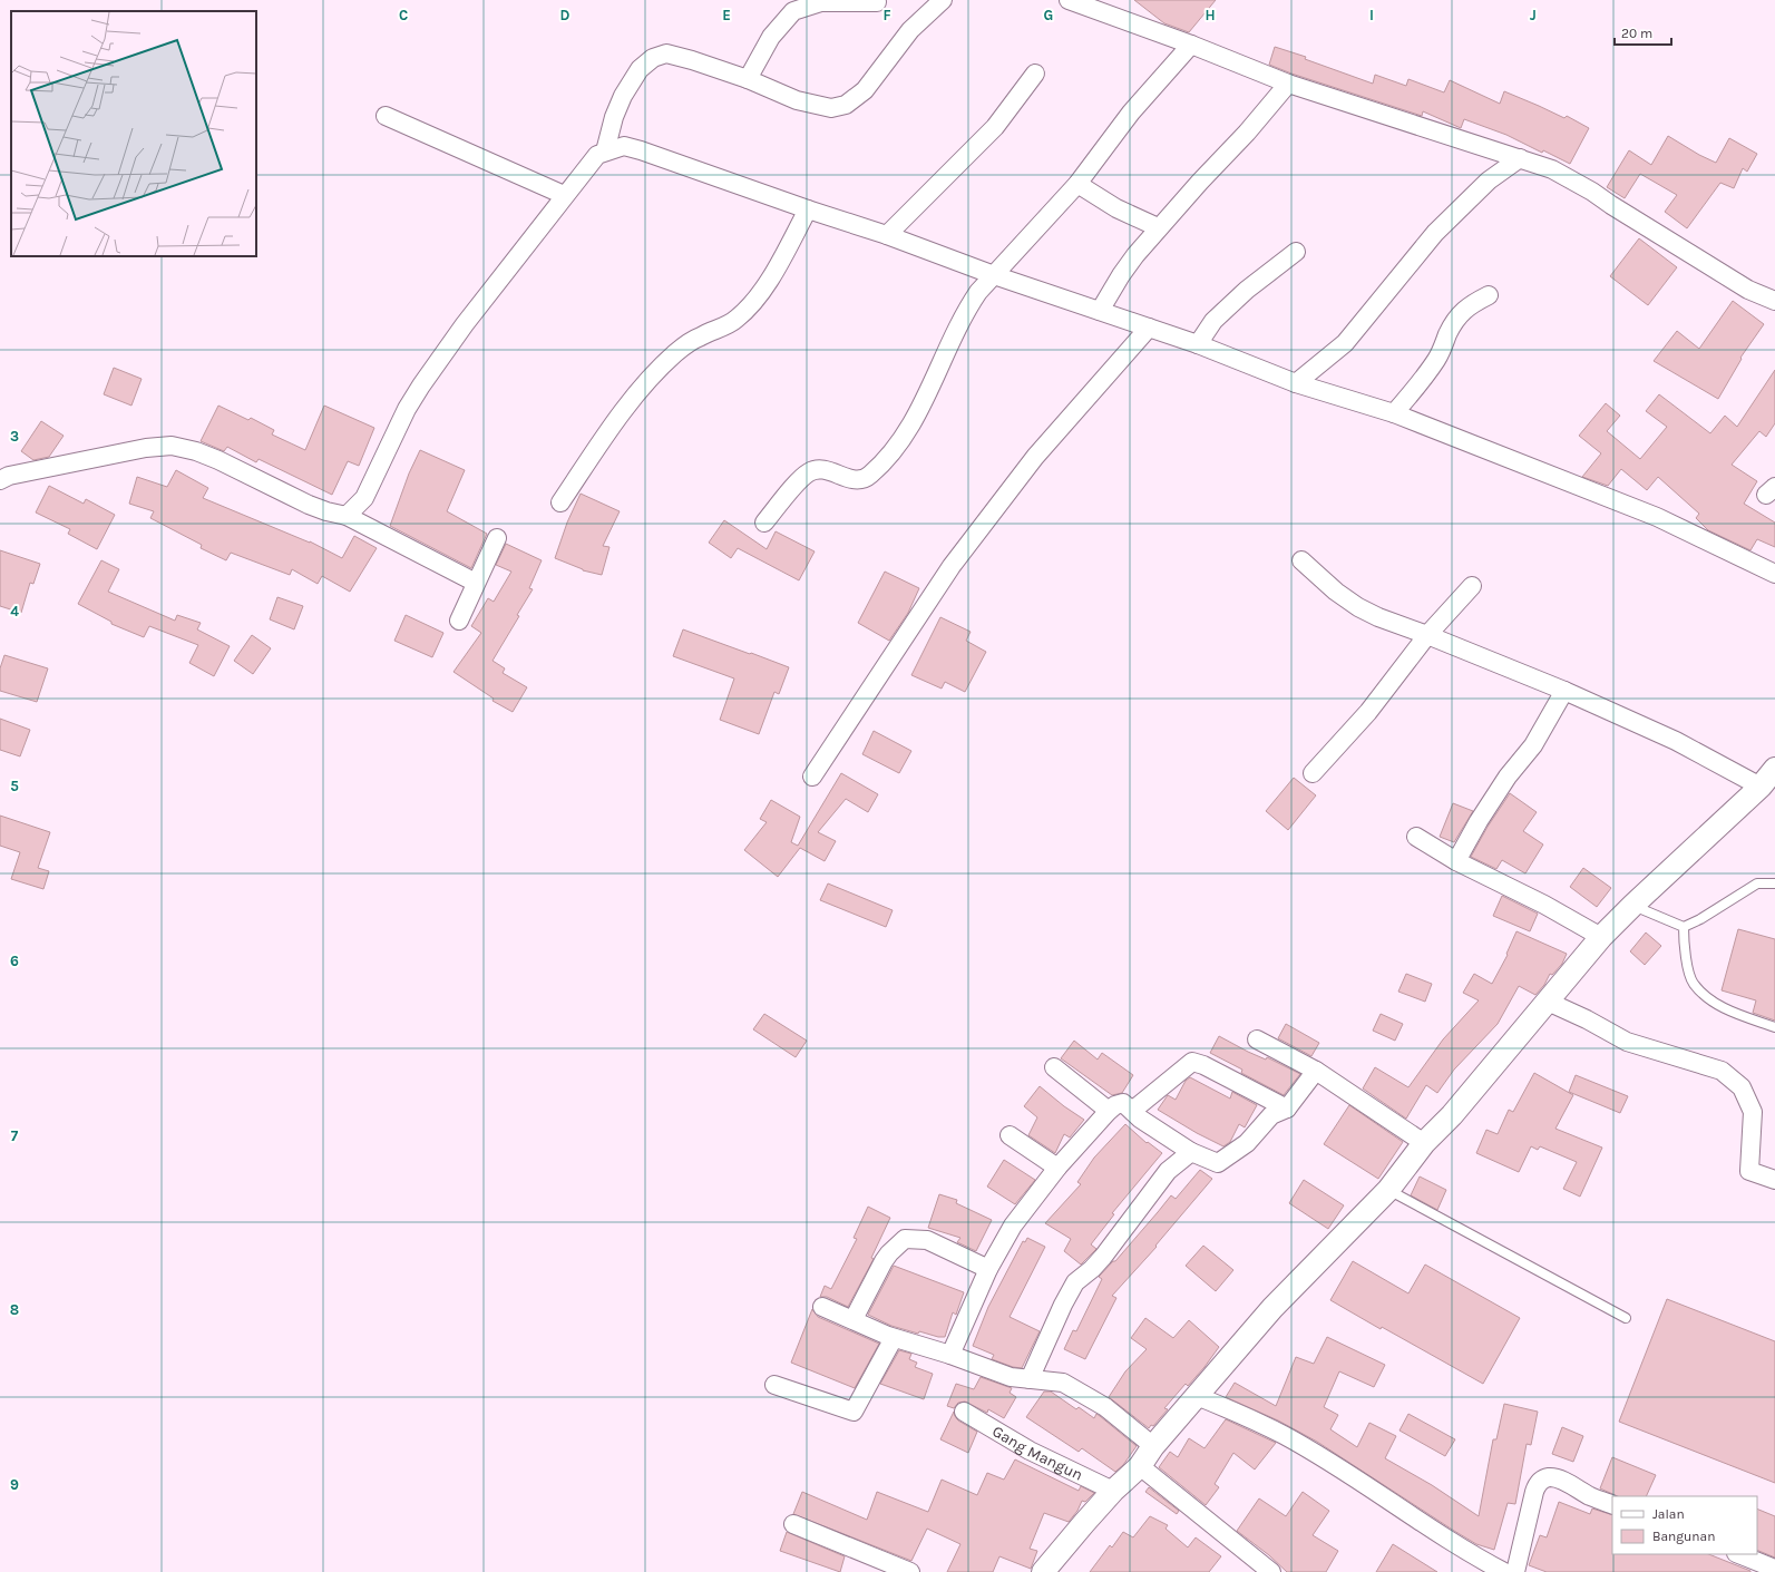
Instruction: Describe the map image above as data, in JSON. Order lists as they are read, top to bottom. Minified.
{"streets":{"street":["Gang Mangun"]},"legend":["Jalan","Bangunan"],"scale_bar":"20 m","grid":{"columns":["C","D","E","F","G","H","I","J"],"rows":["3","4","5","6","7","8","9"]}}
